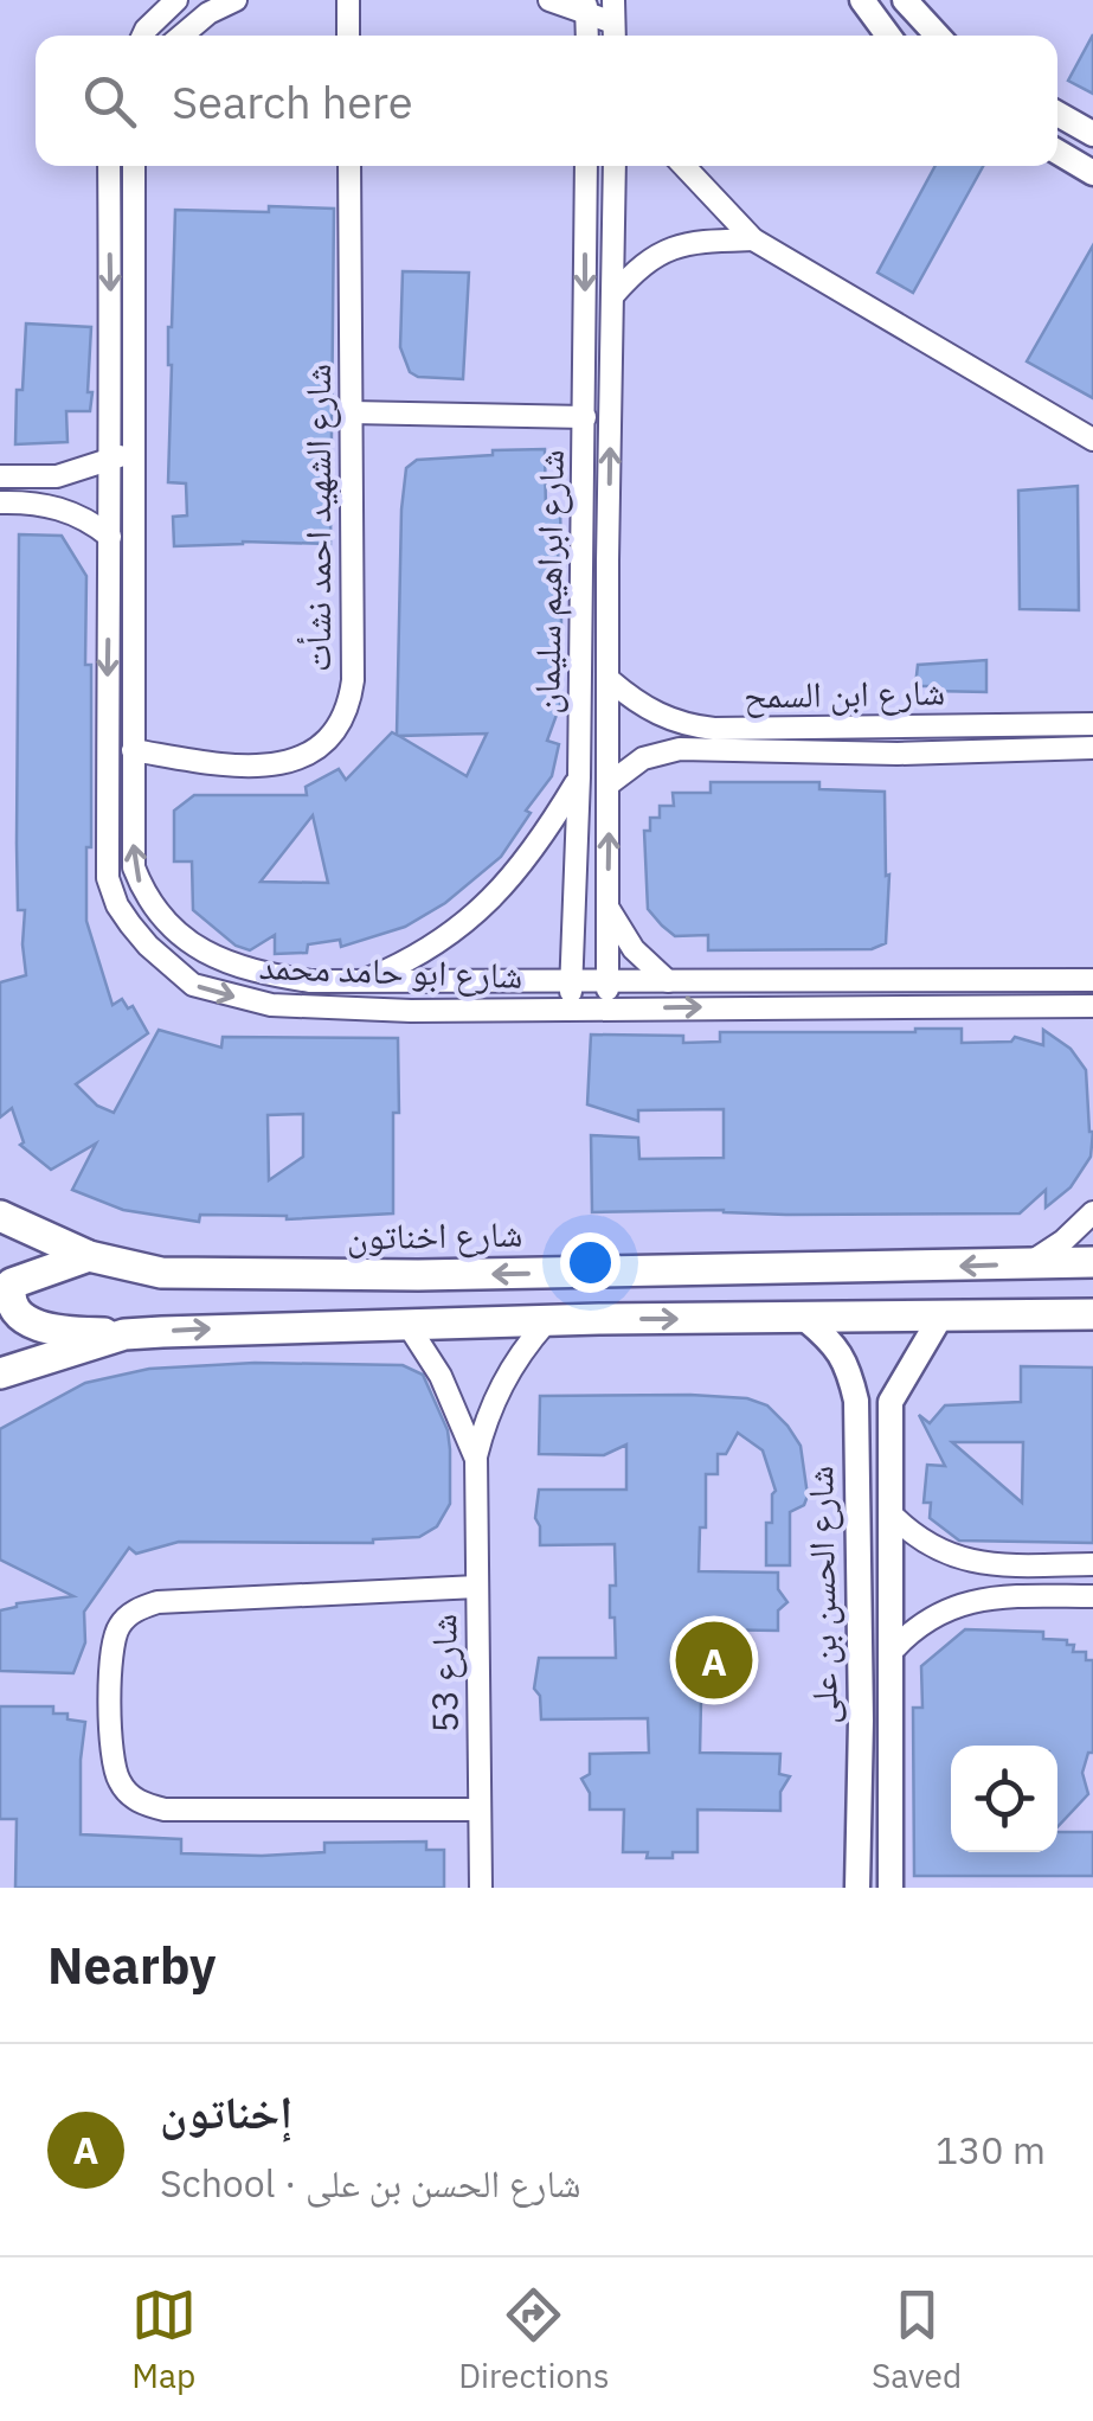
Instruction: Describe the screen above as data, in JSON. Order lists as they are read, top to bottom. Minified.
{"streets":{"main road":["شارع اخناتون"],"street":["شارع الشهيد احمد نشأت","شارع ابراهيم سليمان","شارع ابن السمح","شارع ابو حامد محمد","شارع الحسن بن على","شارع 53"]},"crossings":[["شارع ابراهيم سليمان","شارع ابن السمح"],["شارع ابراهيم سليمان","شارع ابو حامد محمد"]],"page":{"search":"Search here","pins":"A","heading":"Nearby","list":[{"mark":"A","name":"إخناتون","note":"School · شارع الحسن بن على","value":"130 m"}],"nav":["Map","Directions","Saved"]}}
